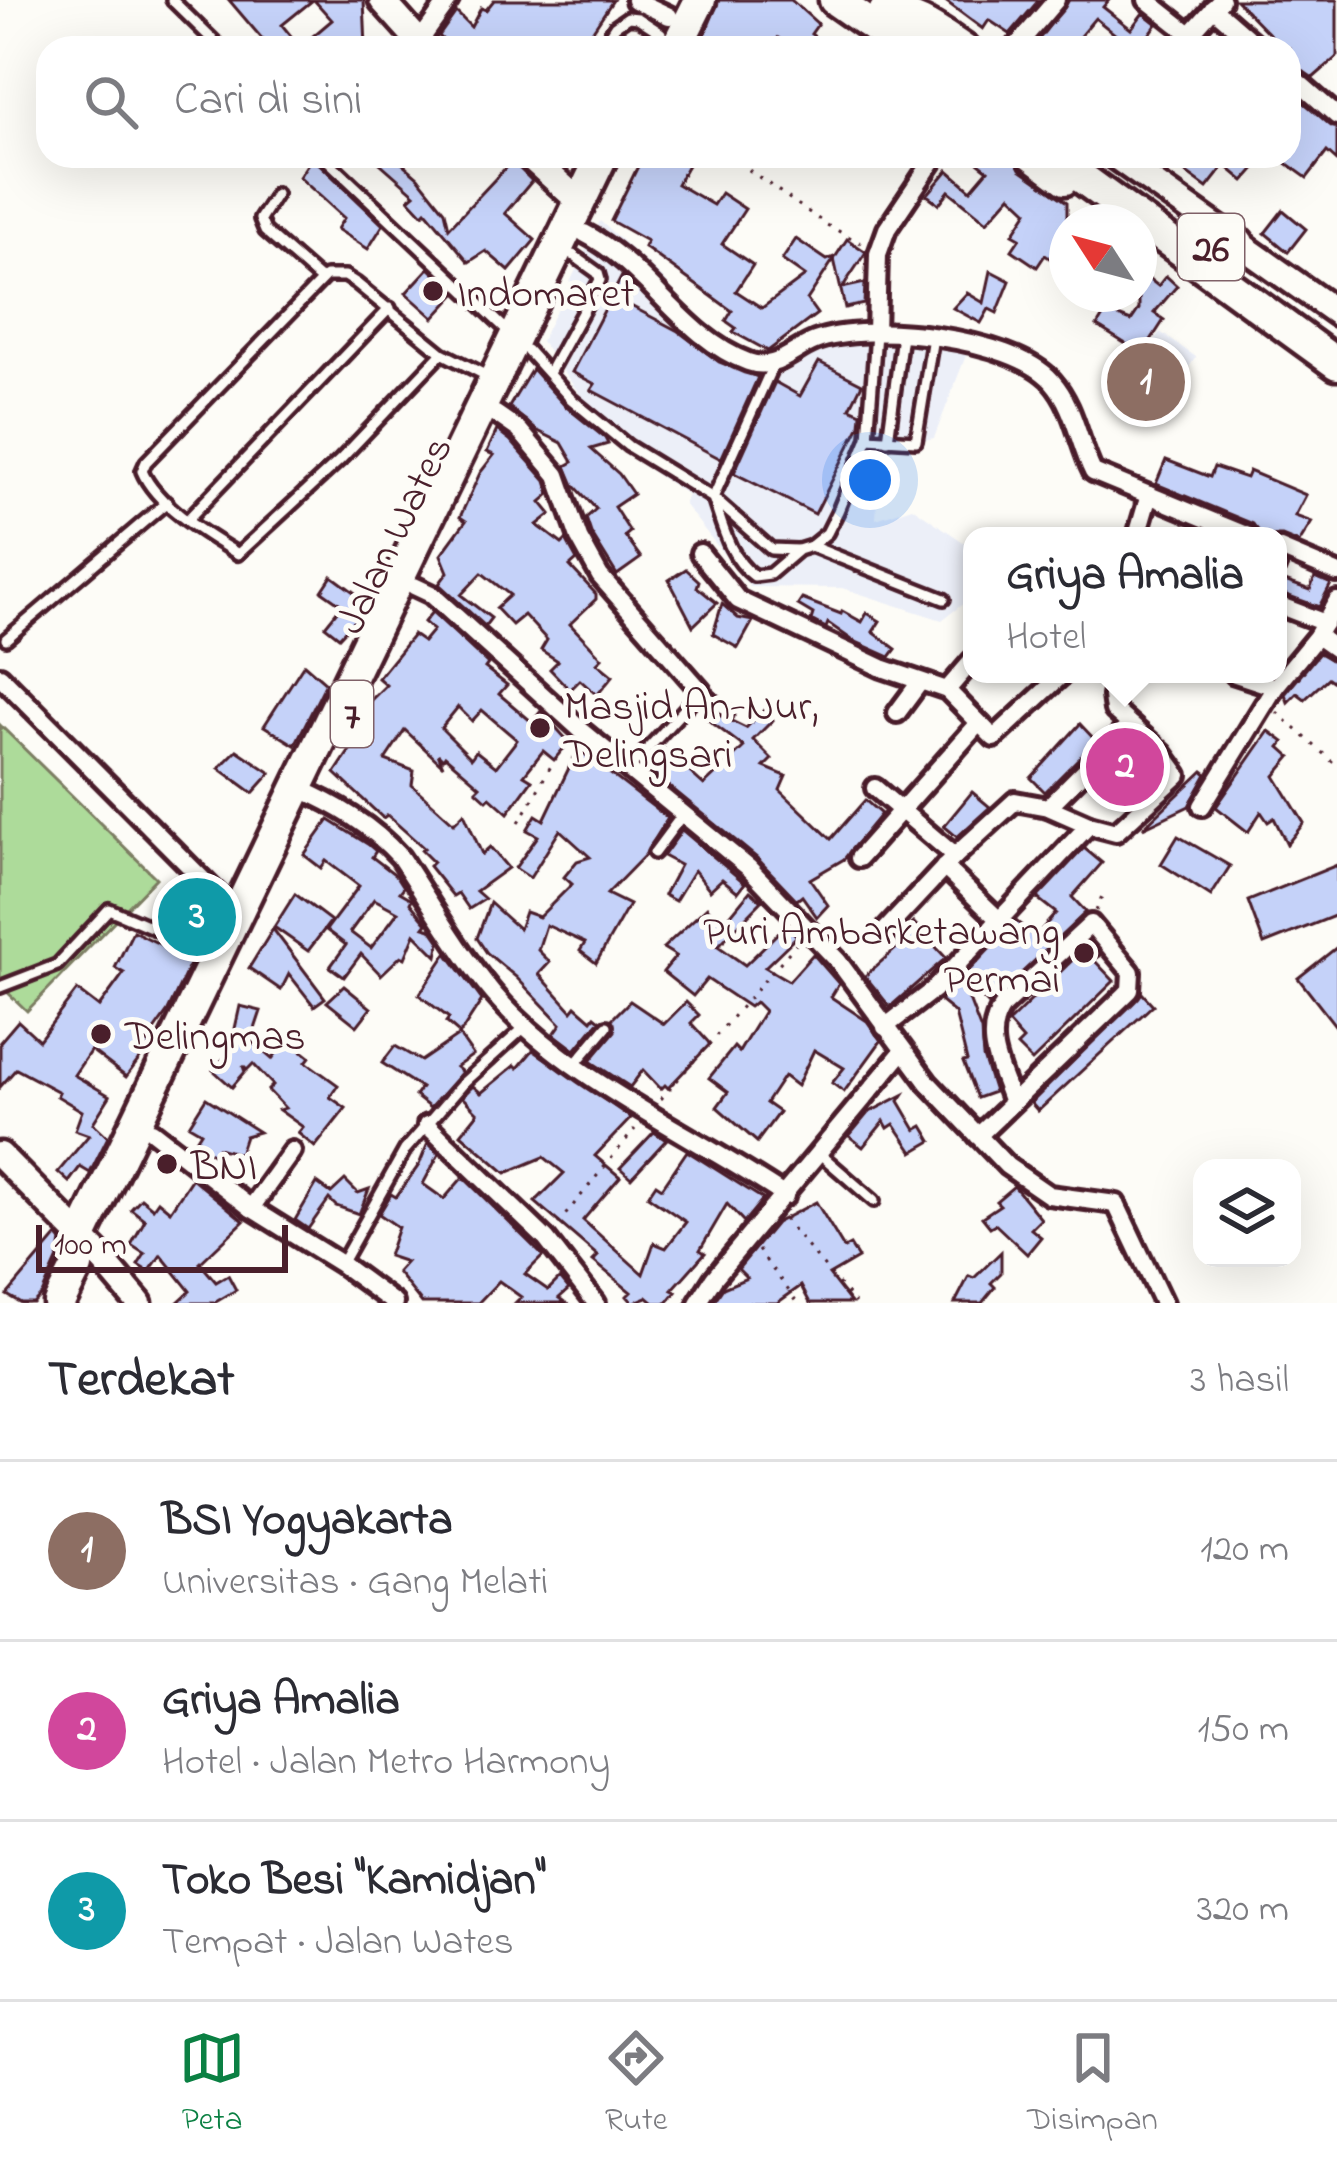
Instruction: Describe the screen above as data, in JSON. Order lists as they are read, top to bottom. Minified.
{"streets":{"highway":["26","Jalan Wates","7"]},"places":["Indomaret","Masjid An-Nur, Delingsari","Puri Ambarketawang Permai","Delingmas","BNI"],"scale_bar":"100 m","north":"top left","page":{"search":"Cari di sini","pins":["1","2","3"],"popup":["Griya Amalia","Hotel"],"scale":"100 m","heading":["Terdekat","3 hasil"],"list":[{"mark":"1","name":"BSI Yogyakarta","note":"Universitas · Gang Melati","value":"120 m"},{"mark":"2","name":"Griya Amalia","note":"Hotel · Jalan Metro Harmony","value":"150 m"},{"mark":"3","name":"Toko Besi \"Kamidjan\"","note":"Tempat · Jalan Wates","value":"320 m"}],"nav":["Peta","Rute","Disimpan"]}}
